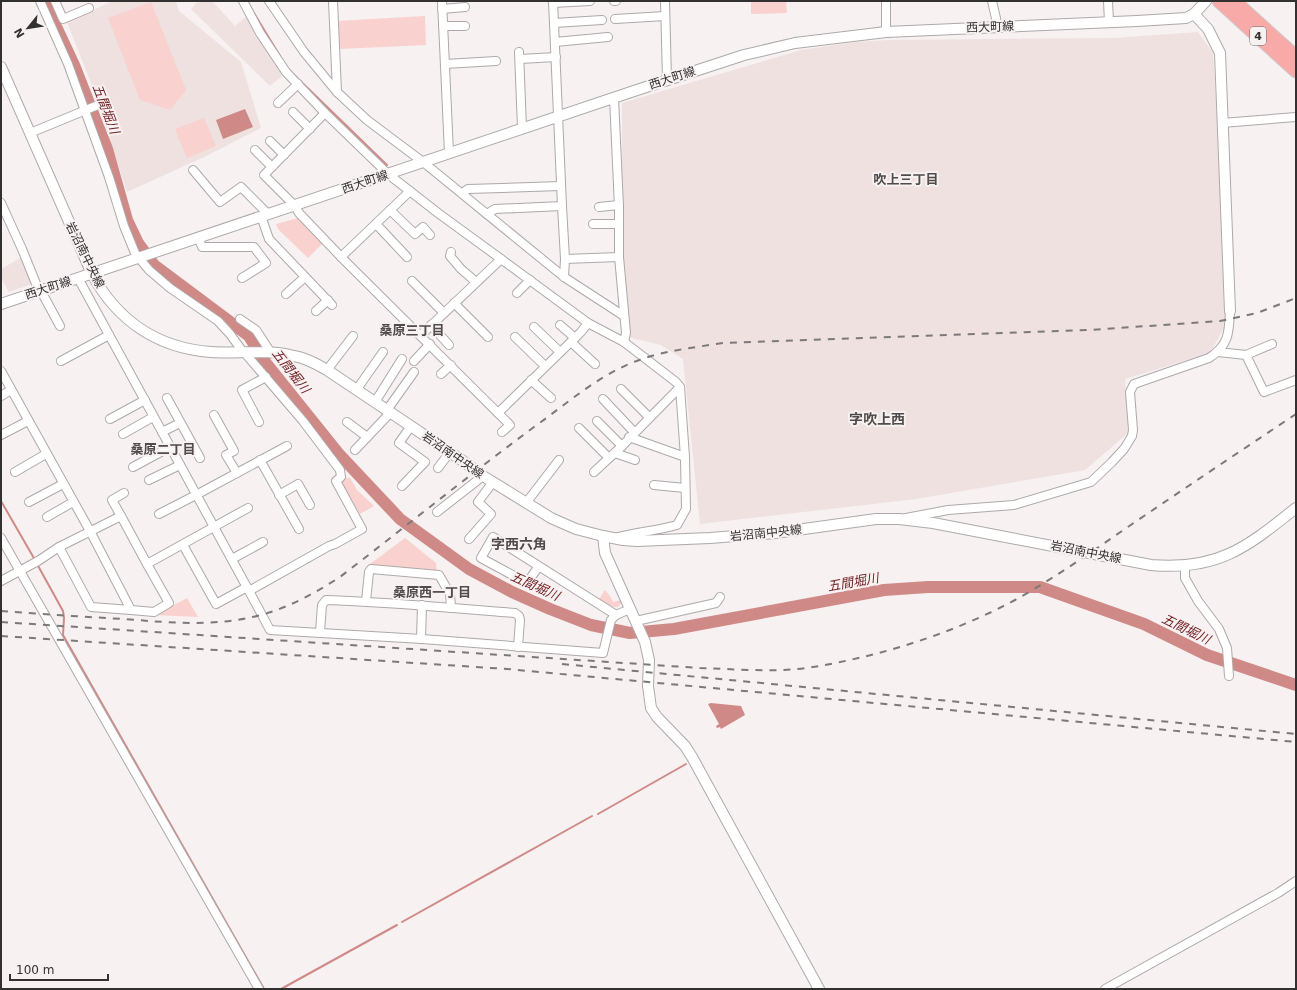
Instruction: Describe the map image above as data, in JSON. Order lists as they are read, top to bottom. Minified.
{"streets":{"highway":["4"],"street":["西大町線","岩沼南中央線"]},"crossings":[["西大町線","岩沼南中央線"]],"districts":["吹上三丁目","桑原三丁目","字吹上西","桑原二丁目","字西六角","桑原西一丁目"],"water":["五間堀川"],"scale_bar":"100 m","north":"bottom left"}
